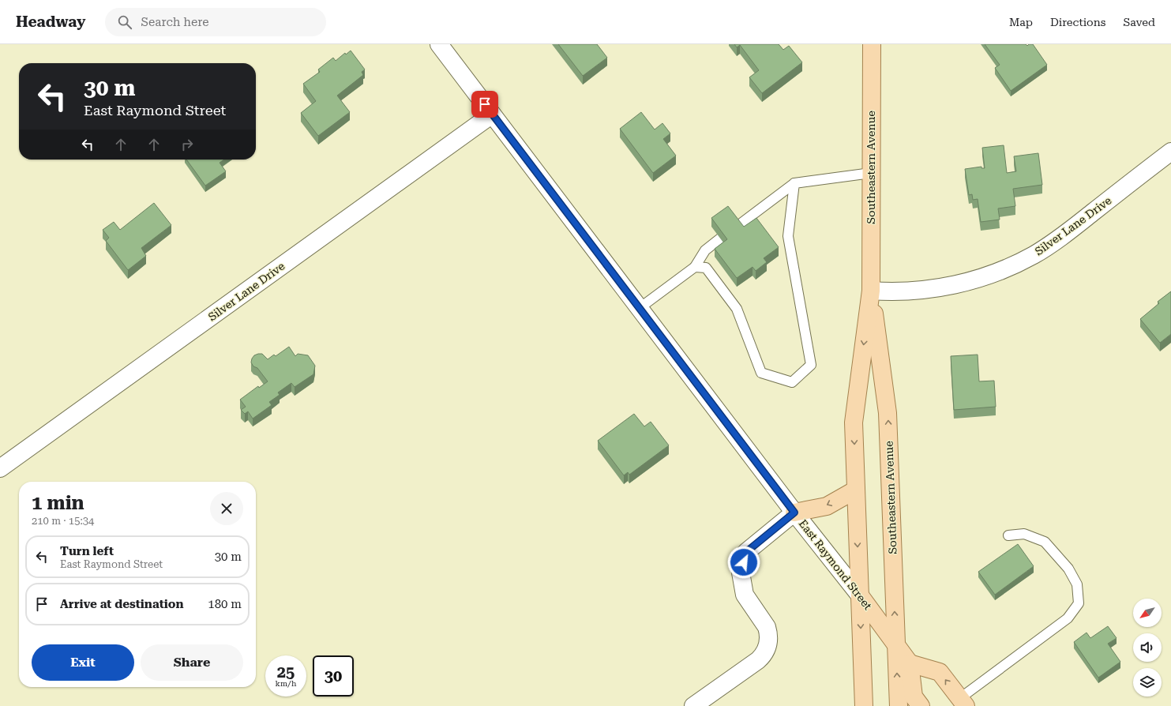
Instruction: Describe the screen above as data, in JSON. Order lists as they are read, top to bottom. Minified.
{"streets":{"main road":["Southeastern Avenue","East Raymond Street"],"street":["Silver Lane Drive"]},"crossings":[["Southeastern Avenue","Silver Lane Drive"],["Southeastern Avenue","East Raymond Street"],["Silver Lane Drive","East Raymond Street"]],"north":"bottom left","page":{"header":"Headway","search":"Search here","nav":["Map","Directions","Saved"],"turn":["30 m","East Raymond Street"],"heading":["1 min","210 m · 15:34"],"list":[{"name":"Turn left","note":"East Raymond Street","value":"30 m"},{"name":"Arrive at destination","value":"180 m"}],"buttons":["Exit","Share"],"speed":"25 km/h","limit":"30"}}
